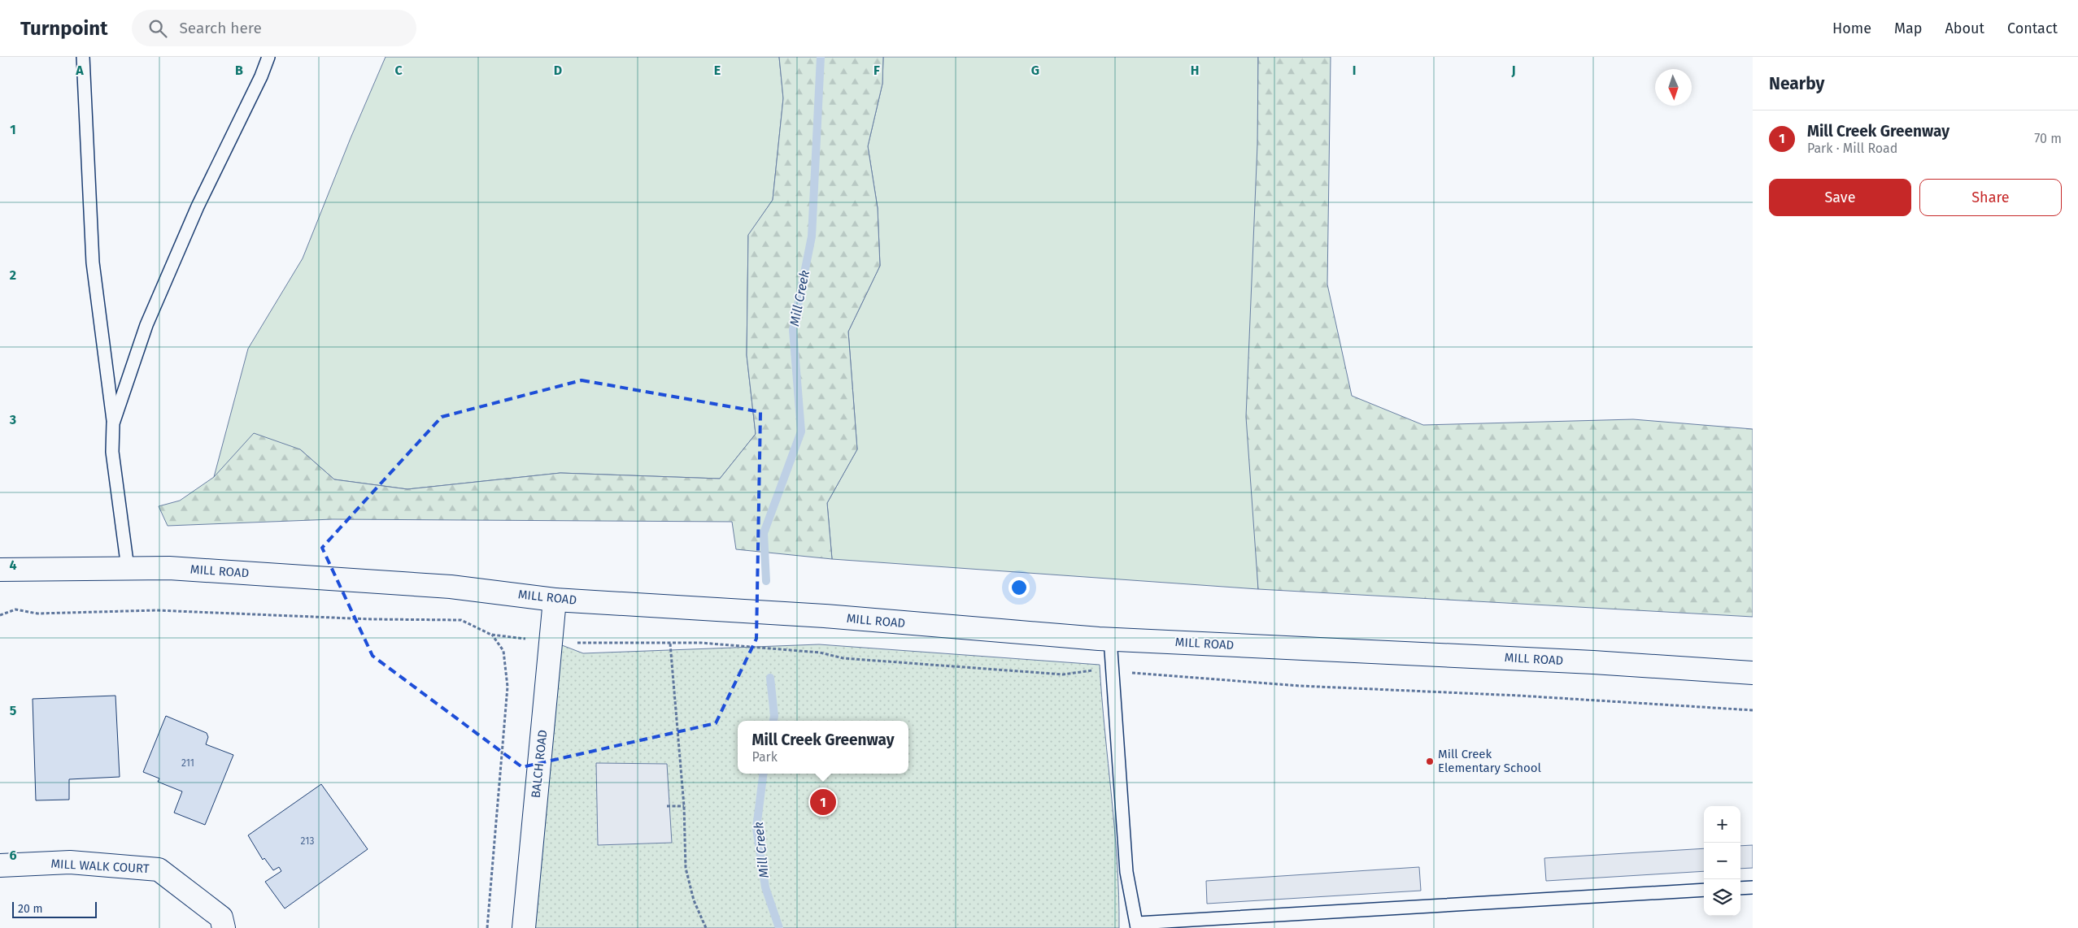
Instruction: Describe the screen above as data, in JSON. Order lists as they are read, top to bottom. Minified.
{"streets":{"street":["MILL ROAD","BALCH ROAD","MILL WALK COURT"]},"crossings":[["MILL ROAD","BALCH ROAD"]],"water":["Mill Creek"],"places":["Mill Creek Elementary School"],"house_numbers":["211","213"],"scale_bar":"20 m","north":"bottom","page":{"header":"Turnpoint","search":"Search here","nav":["Home","Map","About","Contact"],"heading":"Nearby","list":[{"mark":"1","name":"Mill Creek Greenway","note":"Park · Mill Road","value":"70 m"}],"buttons":["Save","Share"],"popup":["Mill Creek Greenway","Park"],"pins":"1","map_buttons":["+","−"],"scale":"20 m"},"grid":{"columns":["A","B","C","D","E","F","G","H","I","J"],"rows":["1","2","3","4","5","6"]}}
